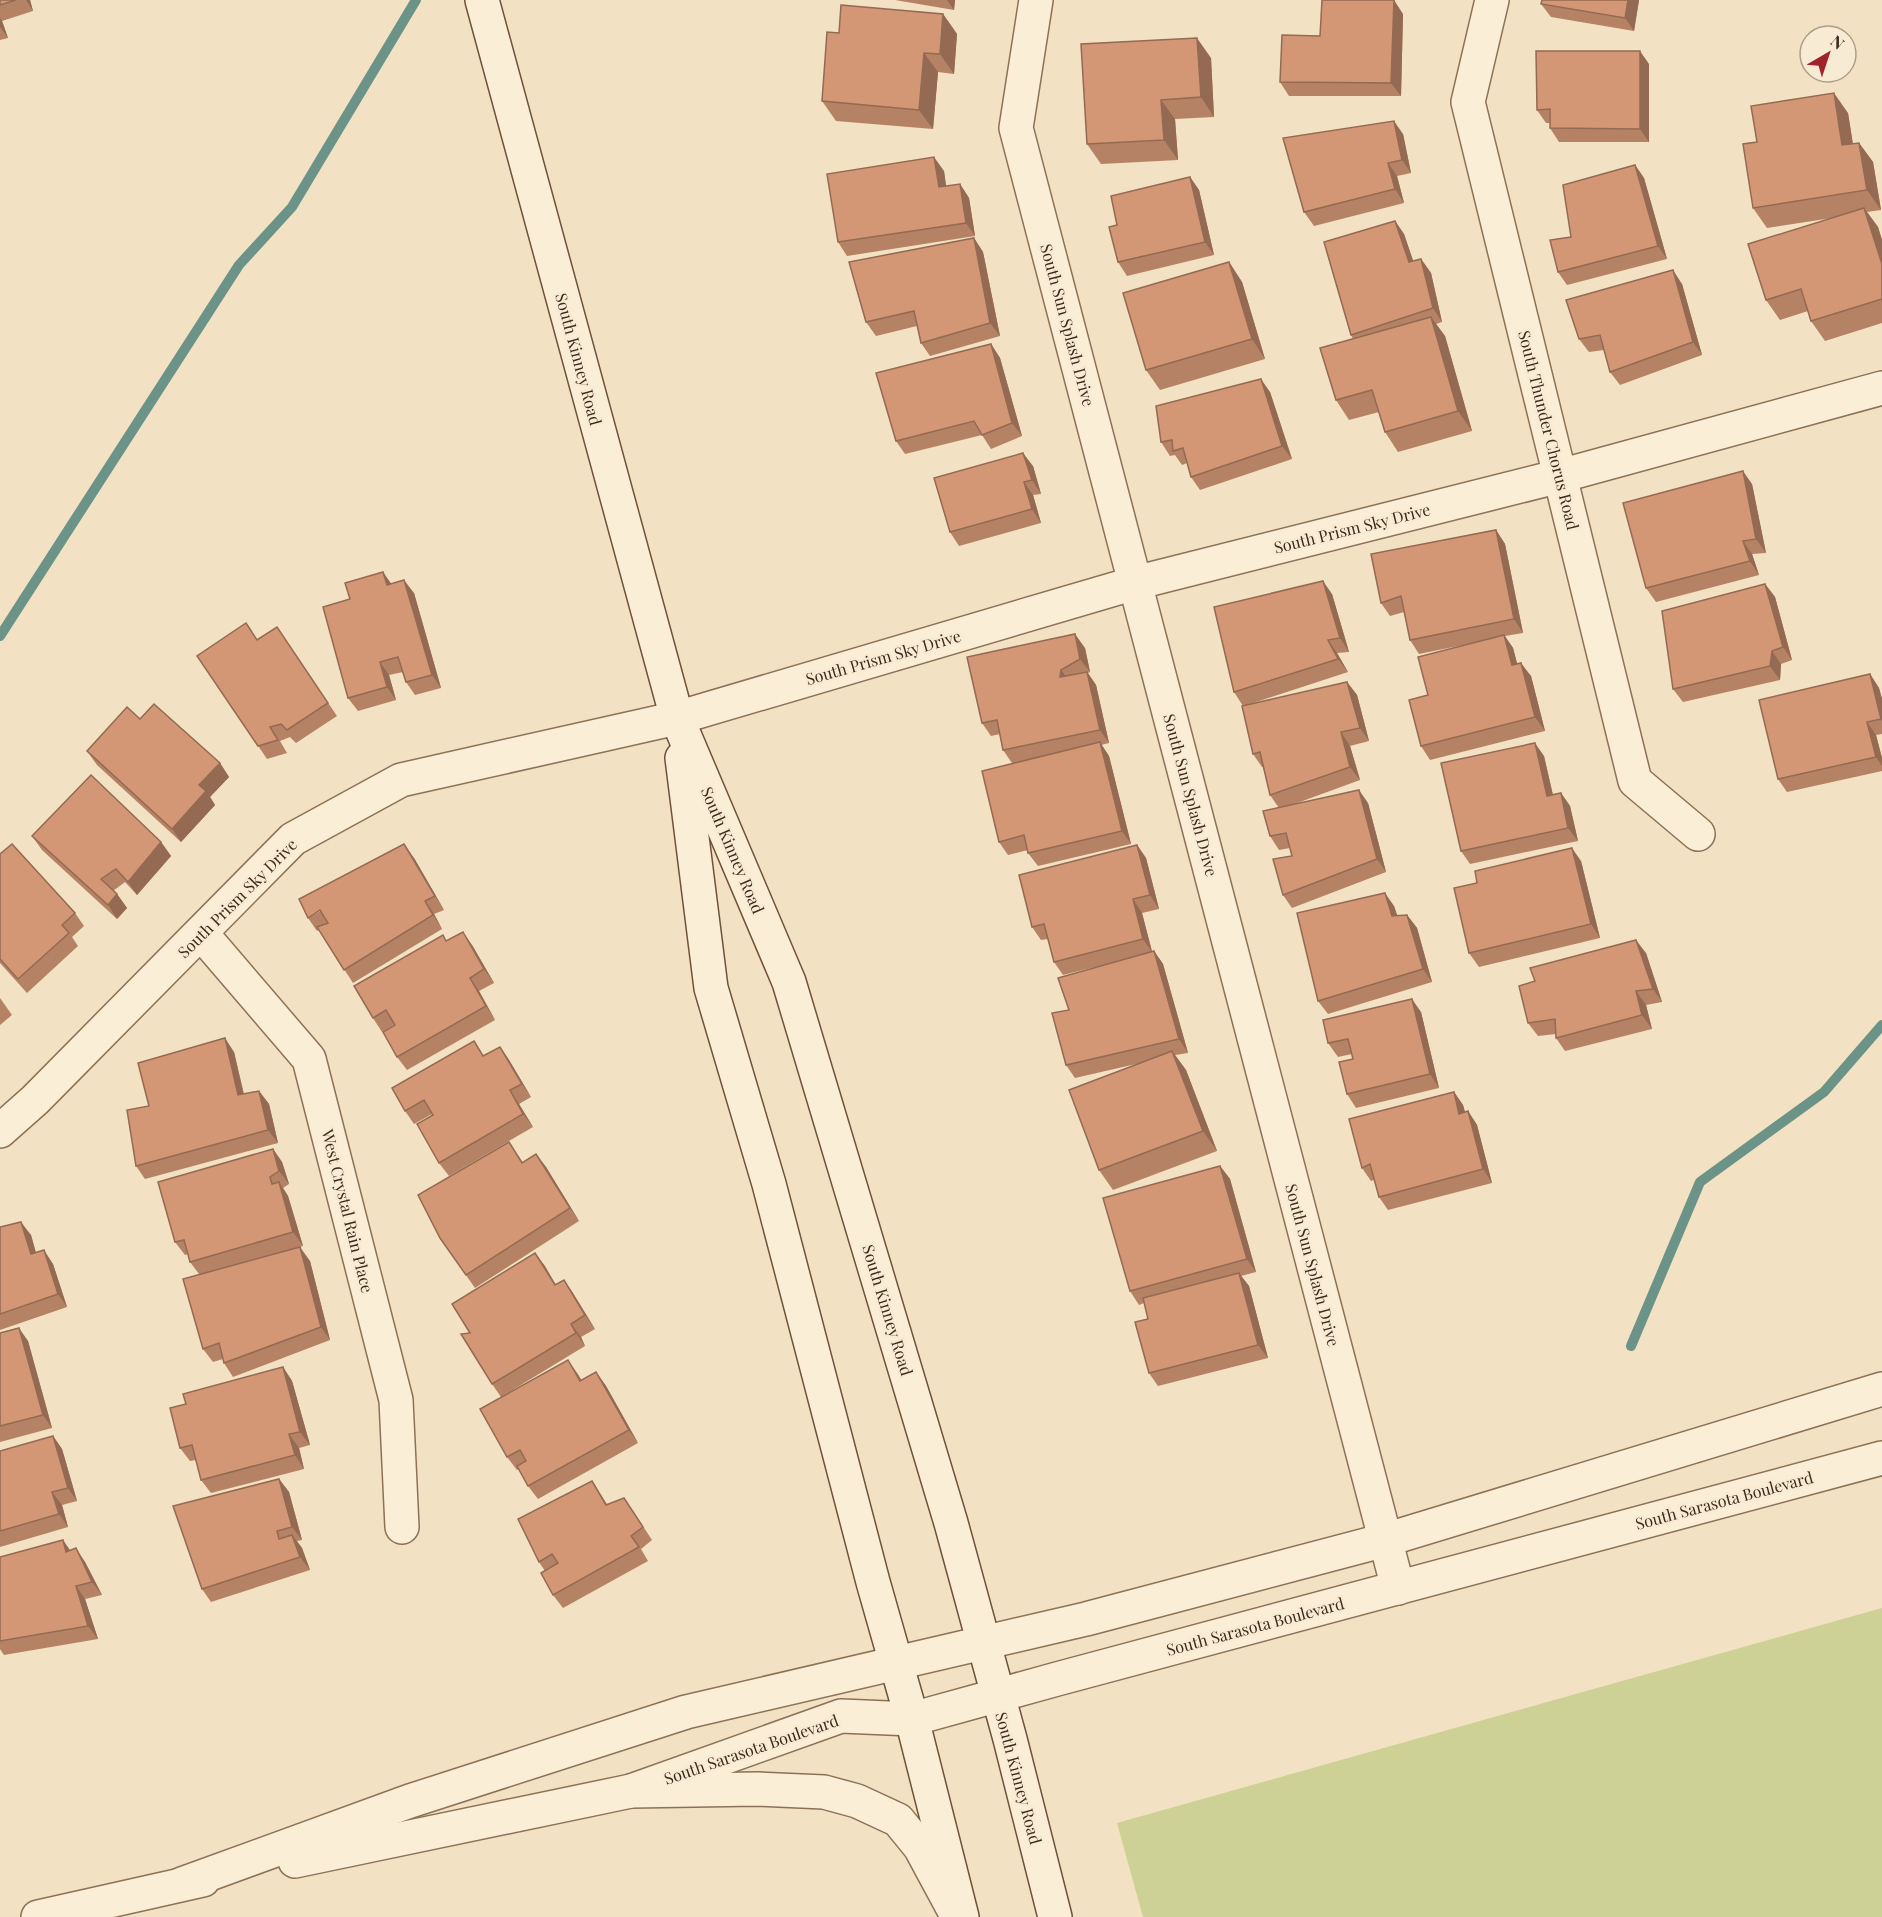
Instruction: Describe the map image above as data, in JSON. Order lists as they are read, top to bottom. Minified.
{"streets":{"street":["South Sun Splash Drive","South Kinney Road","South Thunder Chorus Road","South Prism Sky Drive","West Crystal Rain Place","South Sarasota Boulevard"]},"crossings":[["South Sun Splash Drive","South Prism Sky Drive"],["South Sun Splash Drive","South Sarasota Boulevard"],["South Kinney Road","South Prism Sky Drive"],["South Kinney Road","South Sarasota Boulevard"],["South Thunder Chorus Road","South Prism Sky Drive"],["South Prism Sky Drive","West Crystal Rain Place"]],"north":"top right"}
